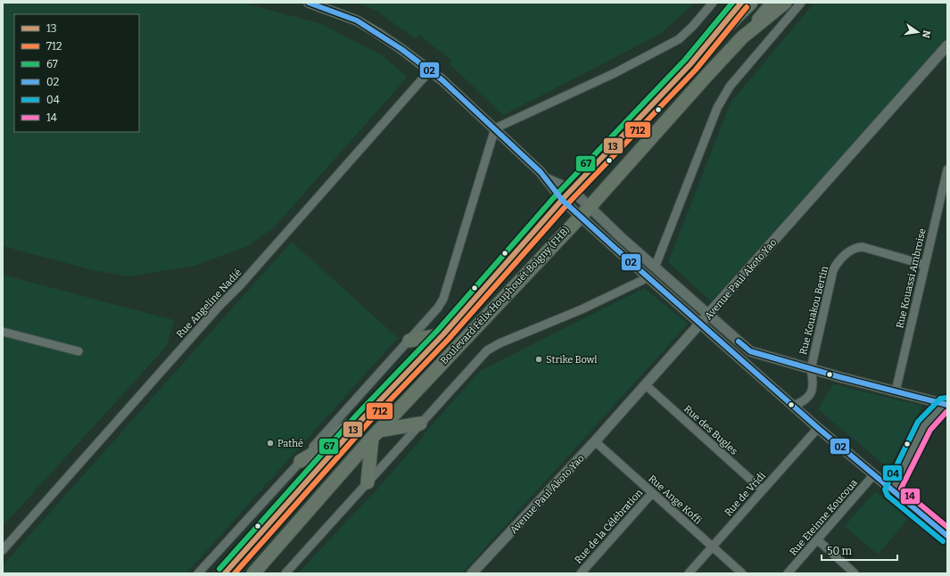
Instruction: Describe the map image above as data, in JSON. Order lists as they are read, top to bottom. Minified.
{"streets":{"highway":["Boulevard Félix Houphouët Boigny (FHB)"],"street":["Rue Kouassi Ambroise","Avenue Paul Akoto Yao","Rue Angeline Nadié","Rue Kouakou Bertin","Rue des Bugles","Rue de Vridi","Rue Ange Koffi","Rue Eteinne Koucoua","Rue de la Célébration"]},"crossings":[["Rue Kouassi Ambroise","Rue Kouakou Bertin"],["Avenue Paul Akoto Yao","Rue des Bugles"],["Avenue Paul Akoto Yao","Rue Ange Koffi"],["Rue des Bugles","Rue de Vridi"],["Rue de Vridi","Rue Ange Koffi"],["Rue Ange Koffi","Rue de la Célébration"]],"places":["Strike Bowl","Pathé"],"lines":["transit line 13","transit line 67","transit line 02","transit line 712","transit line 04","transit line 14"],"legend":["13","712","67","02","04","14"],"scale_bar":"50 m","north":"right"}
